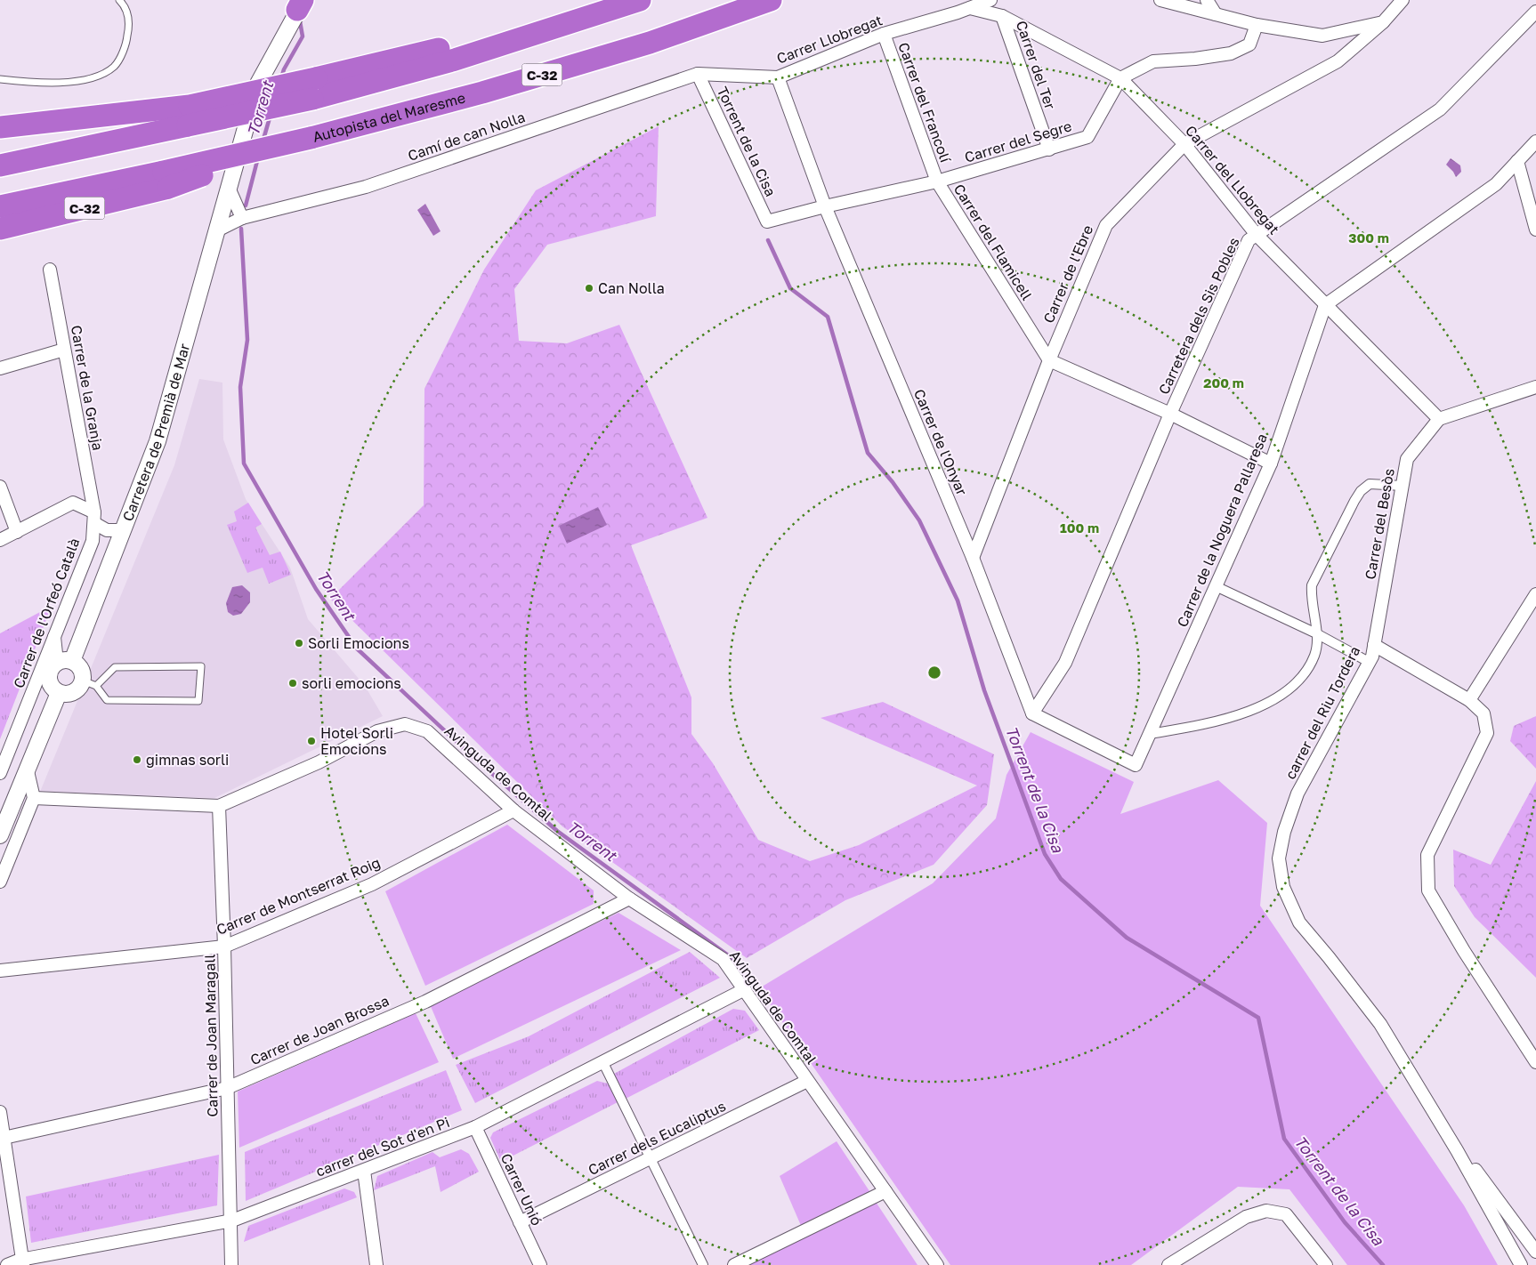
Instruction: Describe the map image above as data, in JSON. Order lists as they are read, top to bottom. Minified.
{"streets":{"highway":["C-32","Autopista del Maresme"],"street":["Carrer Llobregat","Carrer del Ter","Carrer del Francolí","Camí de can Nolla","Torrent de la Cisa","Carrer del Segre","Carrer del Llobregat","Carrer del Flamicell","Carrer de l'Ebre","Carretera dels Sis Pobles","Carrer de la Granja","Carretera de Premià de Mar","Carrer de l'Onyar","Carrer del Besòs","Carrer de la Noguera Pallaresa","Carrer de l'Orfeó Català","carrer del Riu Tordera","Avinguda de Comtal","Carrer de Montserrat Roig","Carrer de Joan Brossa","Carrer de Joan Maragall","Carrer dels Eucaliptus","carrer del Sot d'en Pi","Carrer Unió"]},"crossings":[["Carrer Llobregat","Carrer del Francolí"],["Carrer Llobregat","Camí de can Nolla"],["Carrer Llobregat","Torrent de la Cisa"],["Carrer Llobregat","Carrer del Llobregat"],["Carrer Llobregat","Carrer de l'Onyar"],["Carrer del Ter","Carrer del Segre"],["Carrer del Ter","Carrer del Llobregat"],["C-32","Autopista del Maresme"],["Carrer del Francolí","Carrer del Segre"],["Carrer del Francolí","Carrer del Flamicell"],["Camí de can Nolla","Torrent de la Cisa"],["Camí de can Nolla","Carretera de Premià de Mar"],["Torrent de la Cisa","Carrer del Segre"],["Carrer del Segre","Carrer del Llobregat"],["Carrer del Segre","Carrer del Flamicell"],["Carrer del Segre","Carrer de l'Onyar"],["Carrer del Llobregat","Carrer de l'Ebre"],["Carrer del Llobregat","Carretera dels Sis Pobles"],["Carrer del Llobregat","Carrer del Besòs"],["Carrer del Llobregat","Carrer de la Noguera Pallaresa"],["Carrer del Flamicell","Carrer de l'Ebre"],["Carrer de l'Ebre","Carrer de l'Onyar"],["Carretera dels Sis Pobles","Carrer de l'Onyar"],["Carretera dels Sis Pobles","Carrer de la Noguera Pallaresa"],["Carrer de la Granja","Carretera de Premià de Mar"],["Carrer de la Granja","Carrer de l'Orfeó Català"],["Carretera de Premià de Mar","Carrer de l'Orfeó Català"],["Carrer de l'Onyar","Carrer de la Noguera Pallaresa"],["Carrer del Besòs","carrer del Riu Tordera"],["Avinguda de Comtal","Carrer de Montserrat Roig"],["Avinguda de Comtal","Carrer de Joan Brossa"],["Avinguda de Comtal","Carrer de Joan Maragall"],["Avinguda de Comtal","Carrer dels Eucaliptus"],["Avinguda de Comtal","carrer del Sot d'en Pi"],["Carrer de Montserrat Roig","Carrer de Joan Maragall"],["Carrer de Joan Brossa","Carrer de Joan Maragall"],["Carrer de Joan Maragall","carrer del Sot d'en Pi"],["Carrer dels Eucaliptus","Carrer Unió"],["carrer del Sot d'en Pi","Carrer Unió"]],"water":["Torrent","Torrent de la Cisa"],"places":["Can Nolla","Sorli Emocions","sorli emocions","Hotel Sorli Emocions","gimnas sorli"],"rings":["300 m","200 m","100 m"]}
